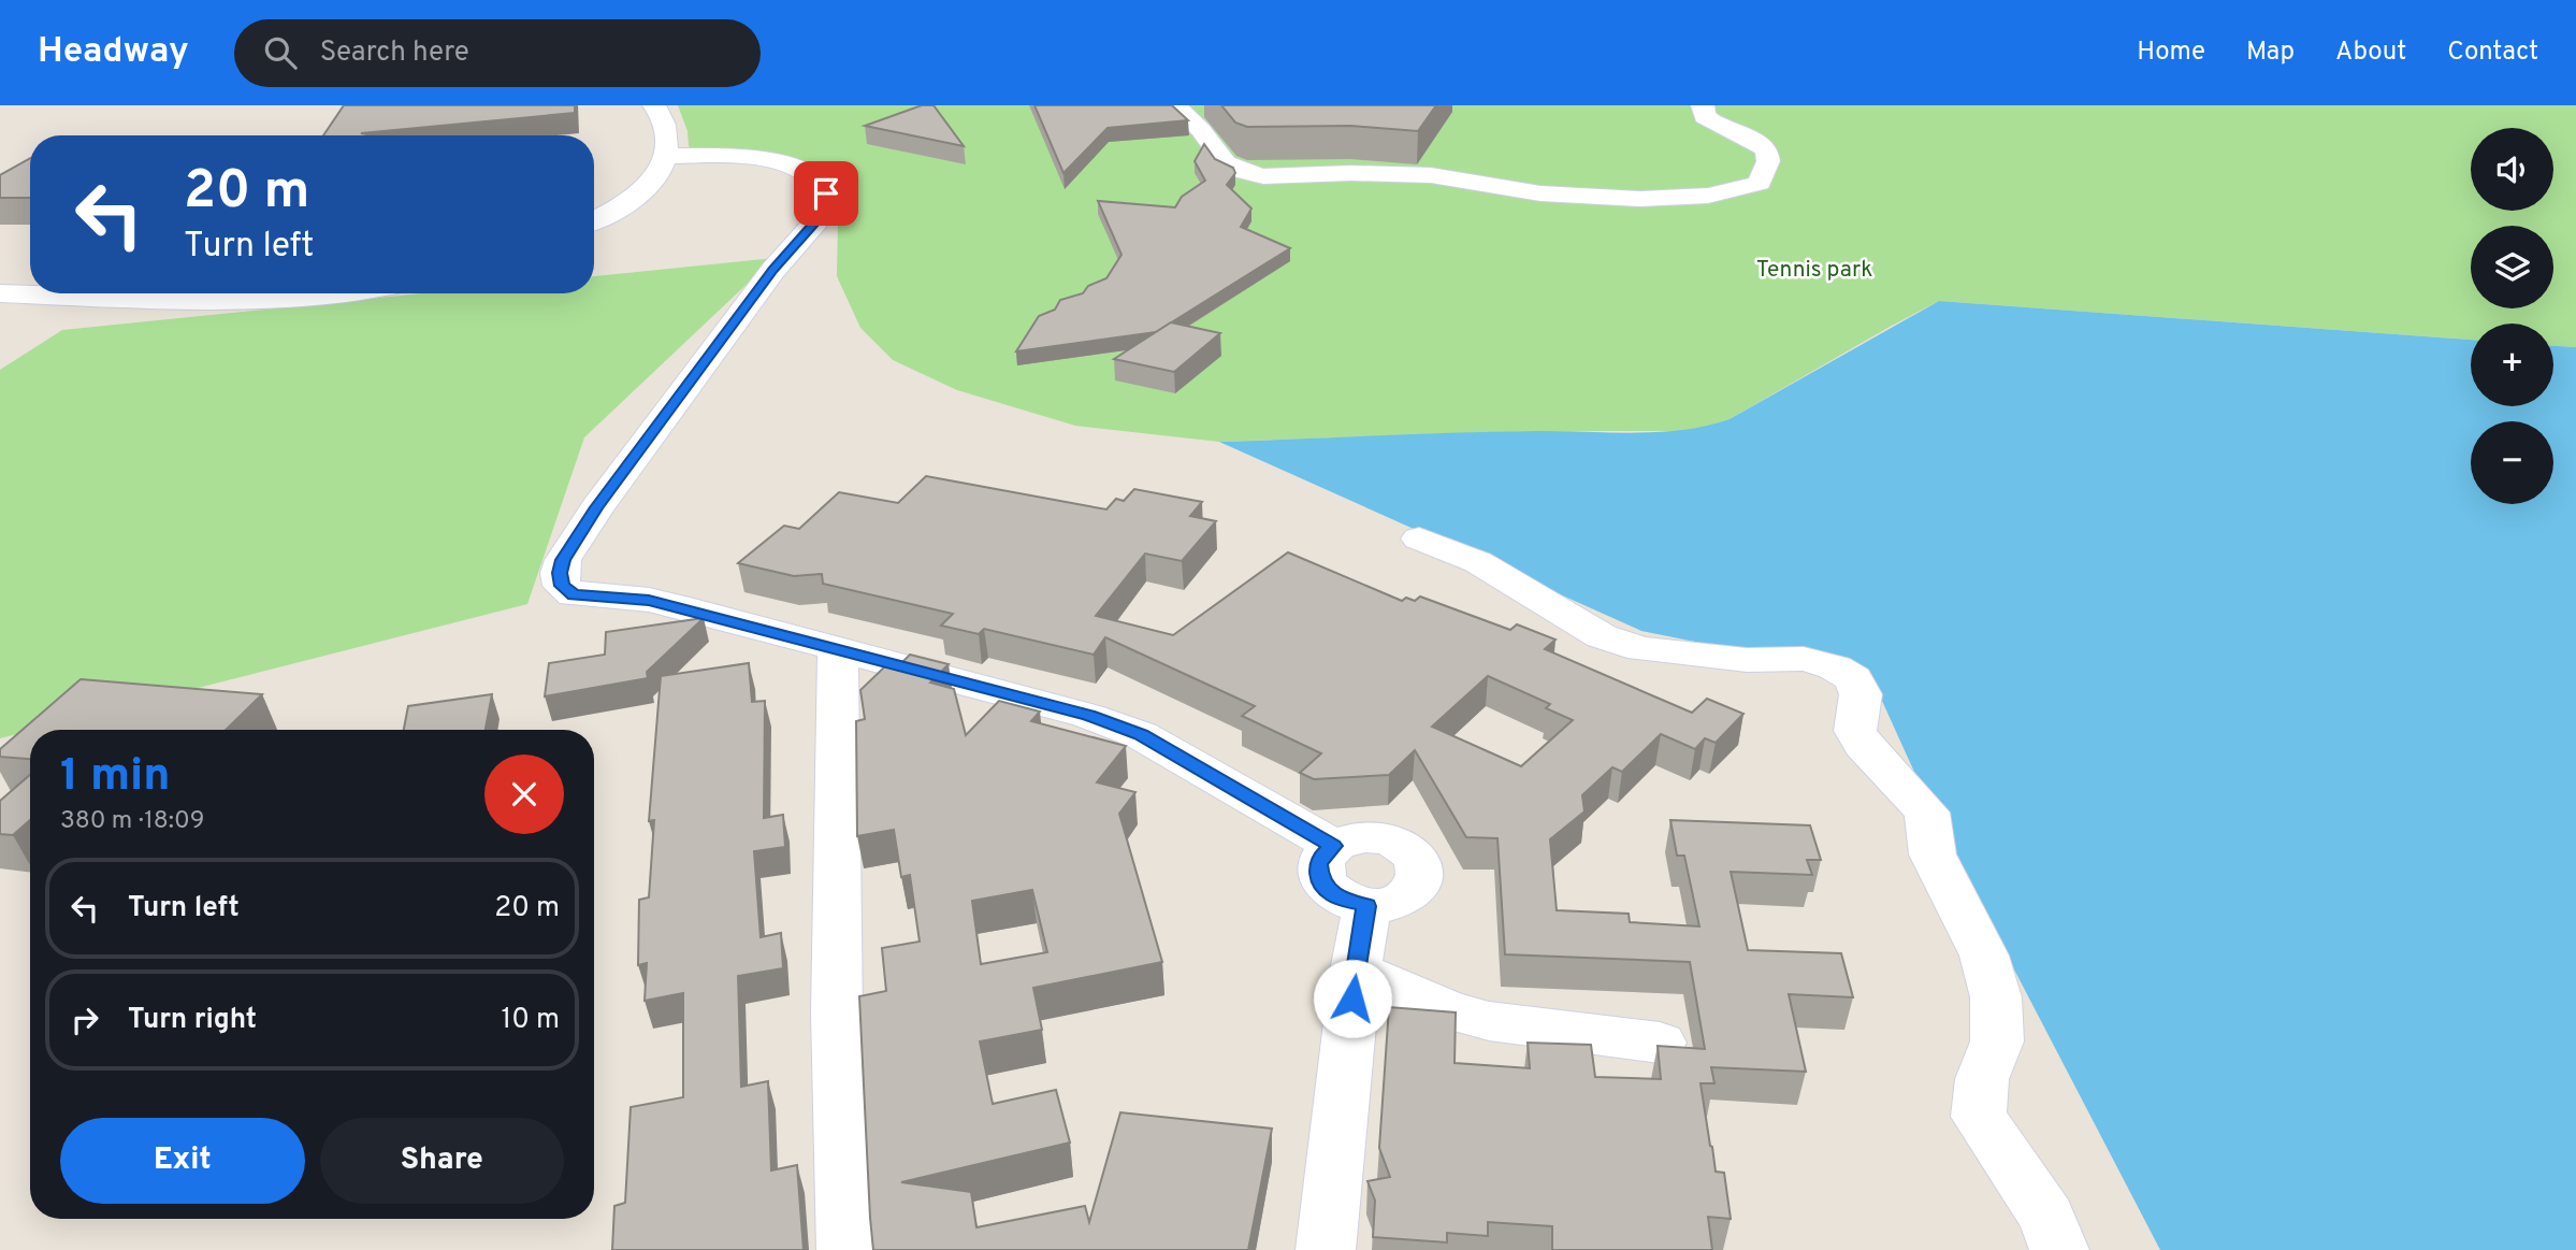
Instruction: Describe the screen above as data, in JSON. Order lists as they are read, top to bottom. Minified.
{"parks":["Tennis park"],"page":{"header":"Headway","search":"Search here","nav":["Home","Map","About","Contact"],"map_buttons":["+","−"],"turn":["20 m","Turn left"],"heading":["1 min","380 m · 18:09"],"list":[{"name":"Turn left","value":"20 m"},{"name":"Turn right","value":"10 m"}],"buttons":["Exit","Share"]}}
